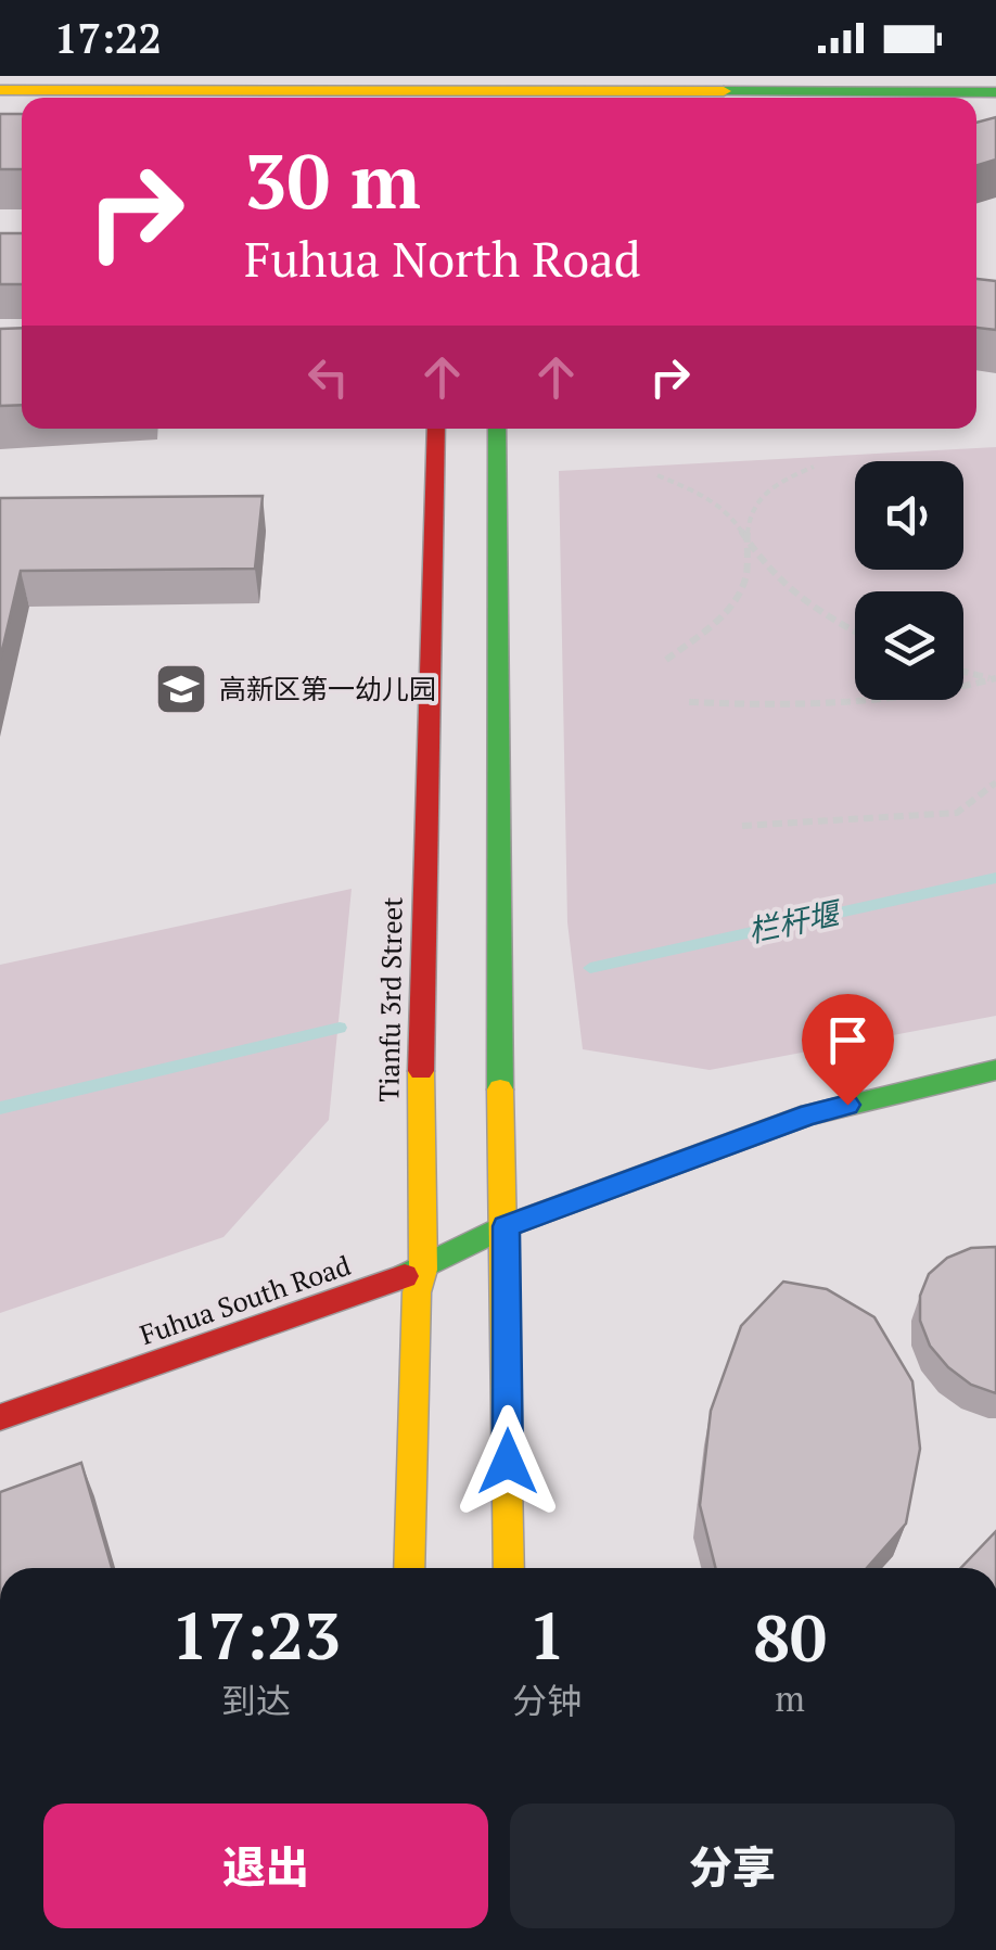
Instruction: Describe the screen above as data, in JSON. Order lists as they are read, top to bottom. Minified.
{"streets":{"street":["Tianfu 3rd Street","Fuhua South Road"]},"crossings":[["Tianfu 3rd Street","Fuhua South Road"]],"water":["栏杆堰"],"places":{"school or university":["高新区第一幼儿园"]},"page":{"status":"17:22","turn":["30 m","Fuhua North Road"],"eta":["17:23","到达","1","分钟","80","m"],"buttons":["退出","分享"]}}
